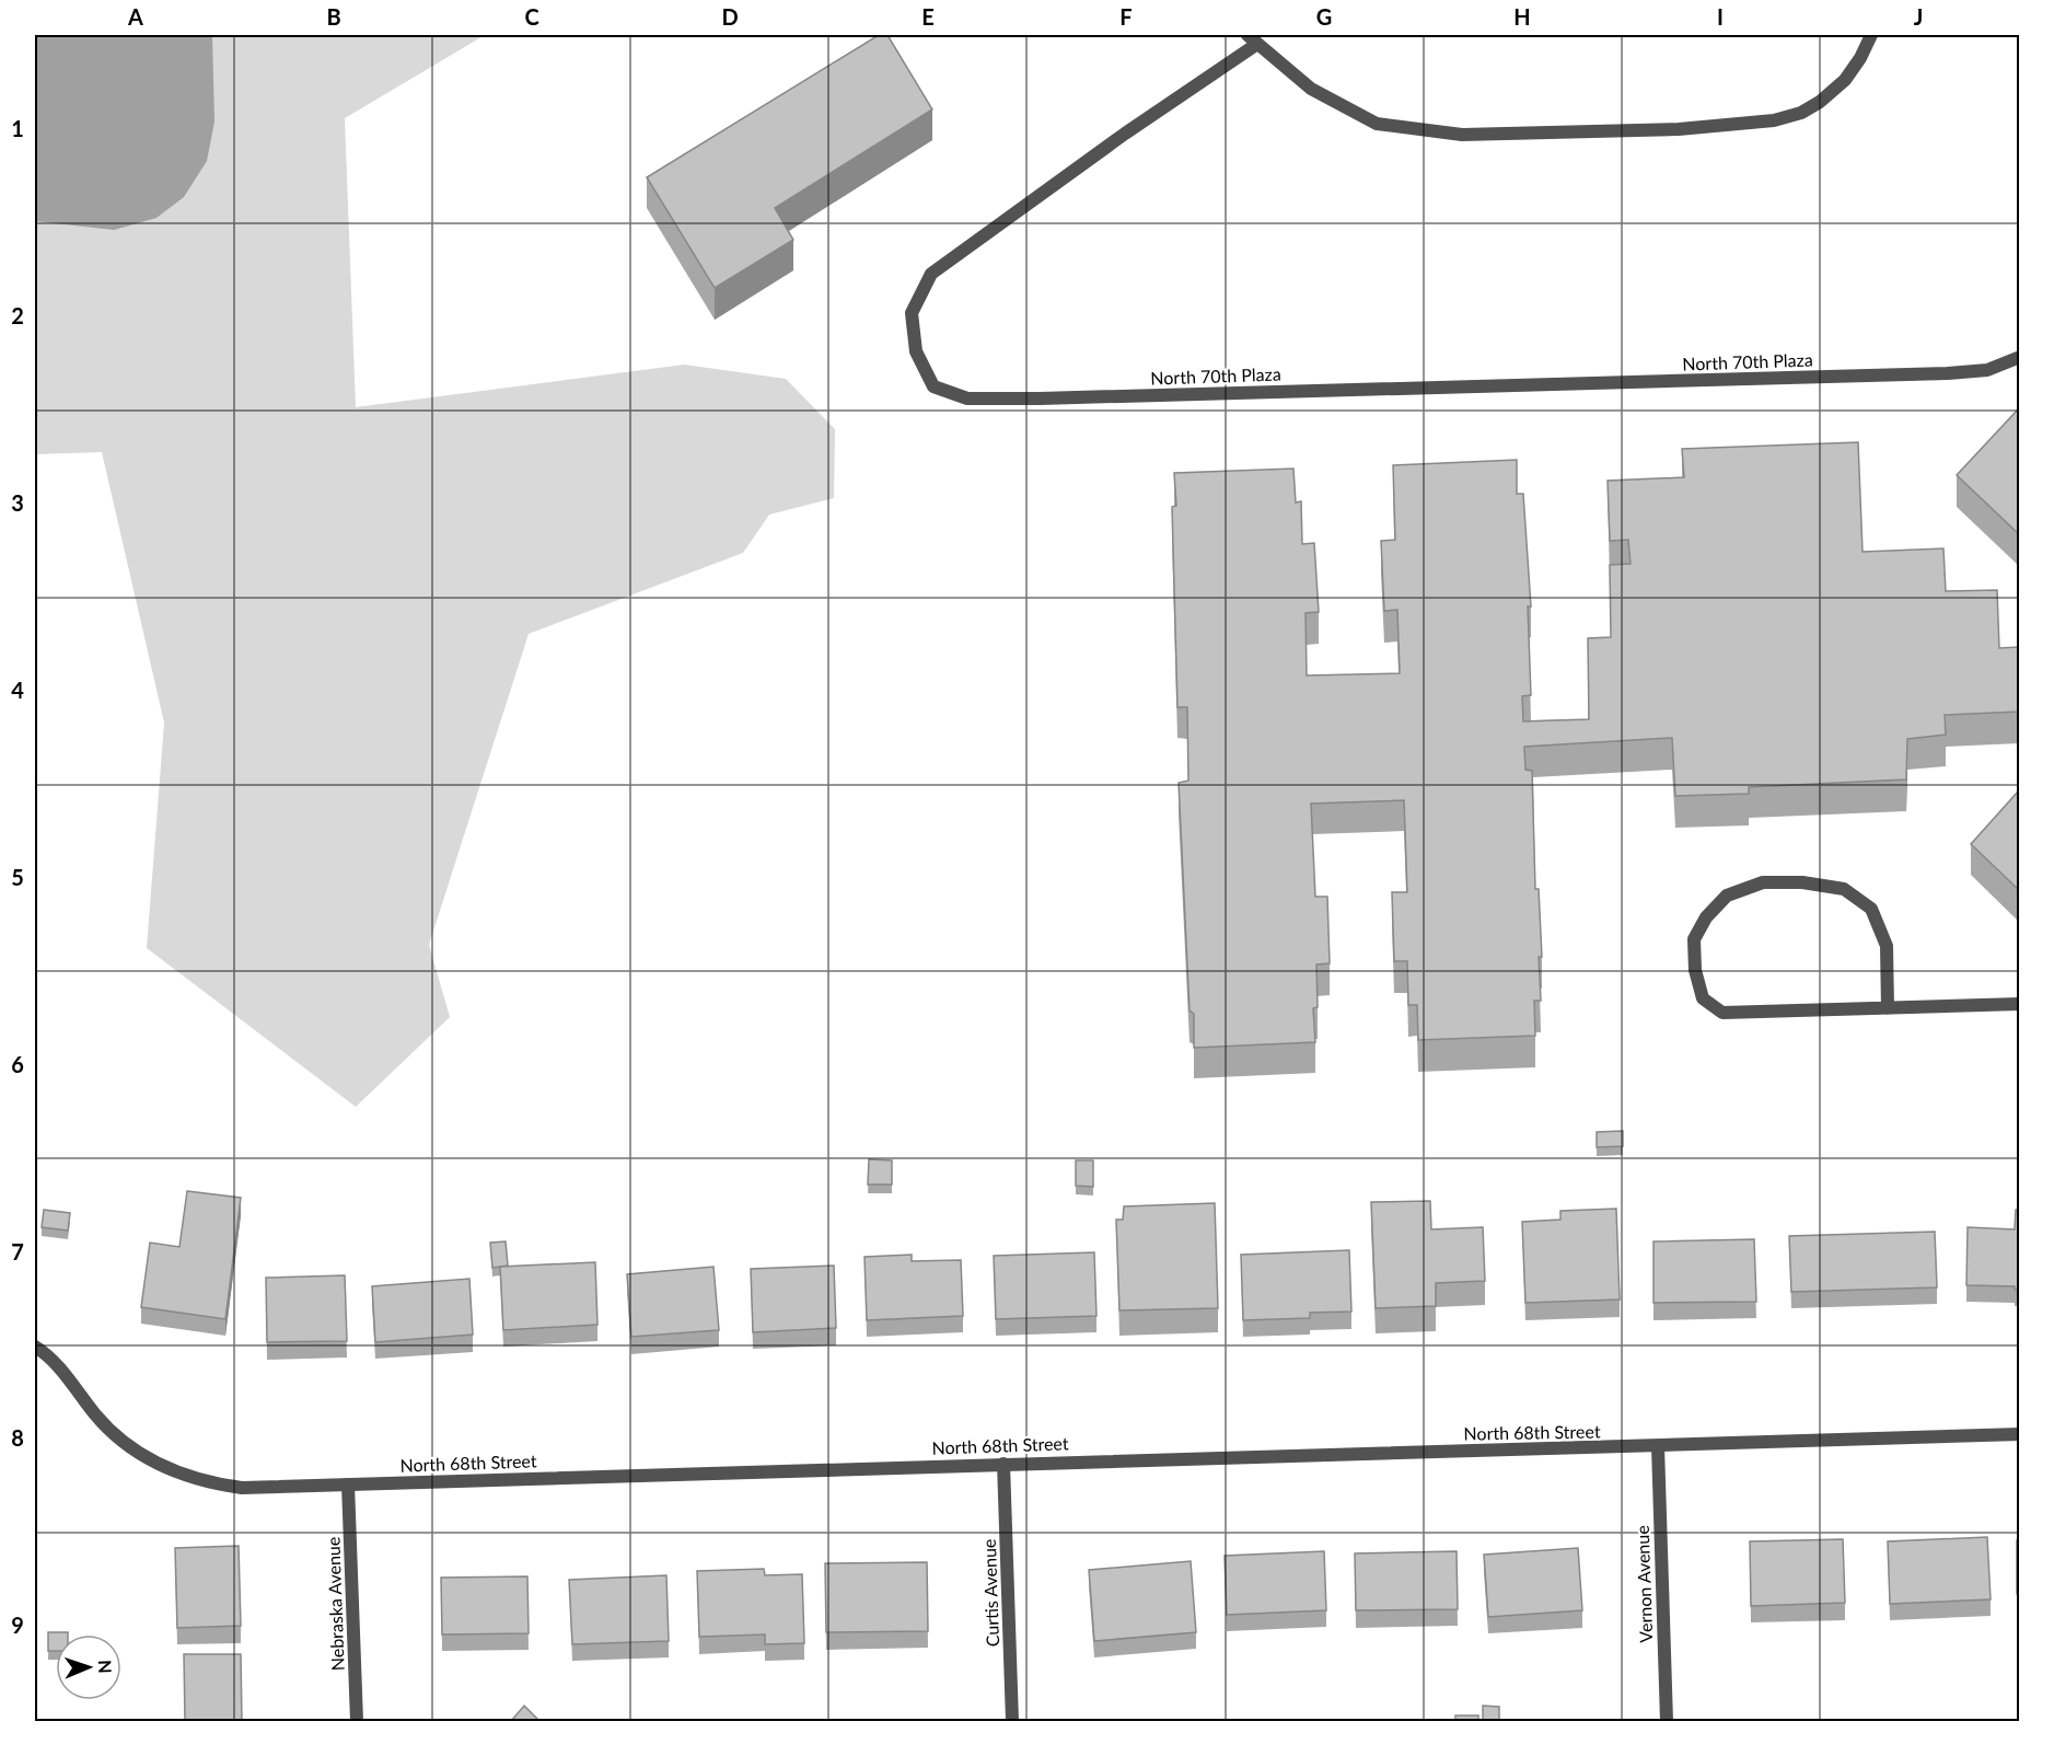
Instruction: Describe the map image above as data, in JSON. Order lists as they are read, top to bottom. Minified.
{"streets":{"street":["North 70th Plaza","North 68th Street","Vernon Avenue","Curtis Avenue","Nebraska Avenue"]},"crossings":[["North 68th Street","Vernon Avenue"],["North 68th Street","Curtis Avenue"],["North 68th Street","Nebraska Avenue"]],"north":"right","grid":{"columns":["A","B","C","D","E","F","G","H","I","J"],"rows":["1","2","3","4","5","6","7","8","9"]}}
